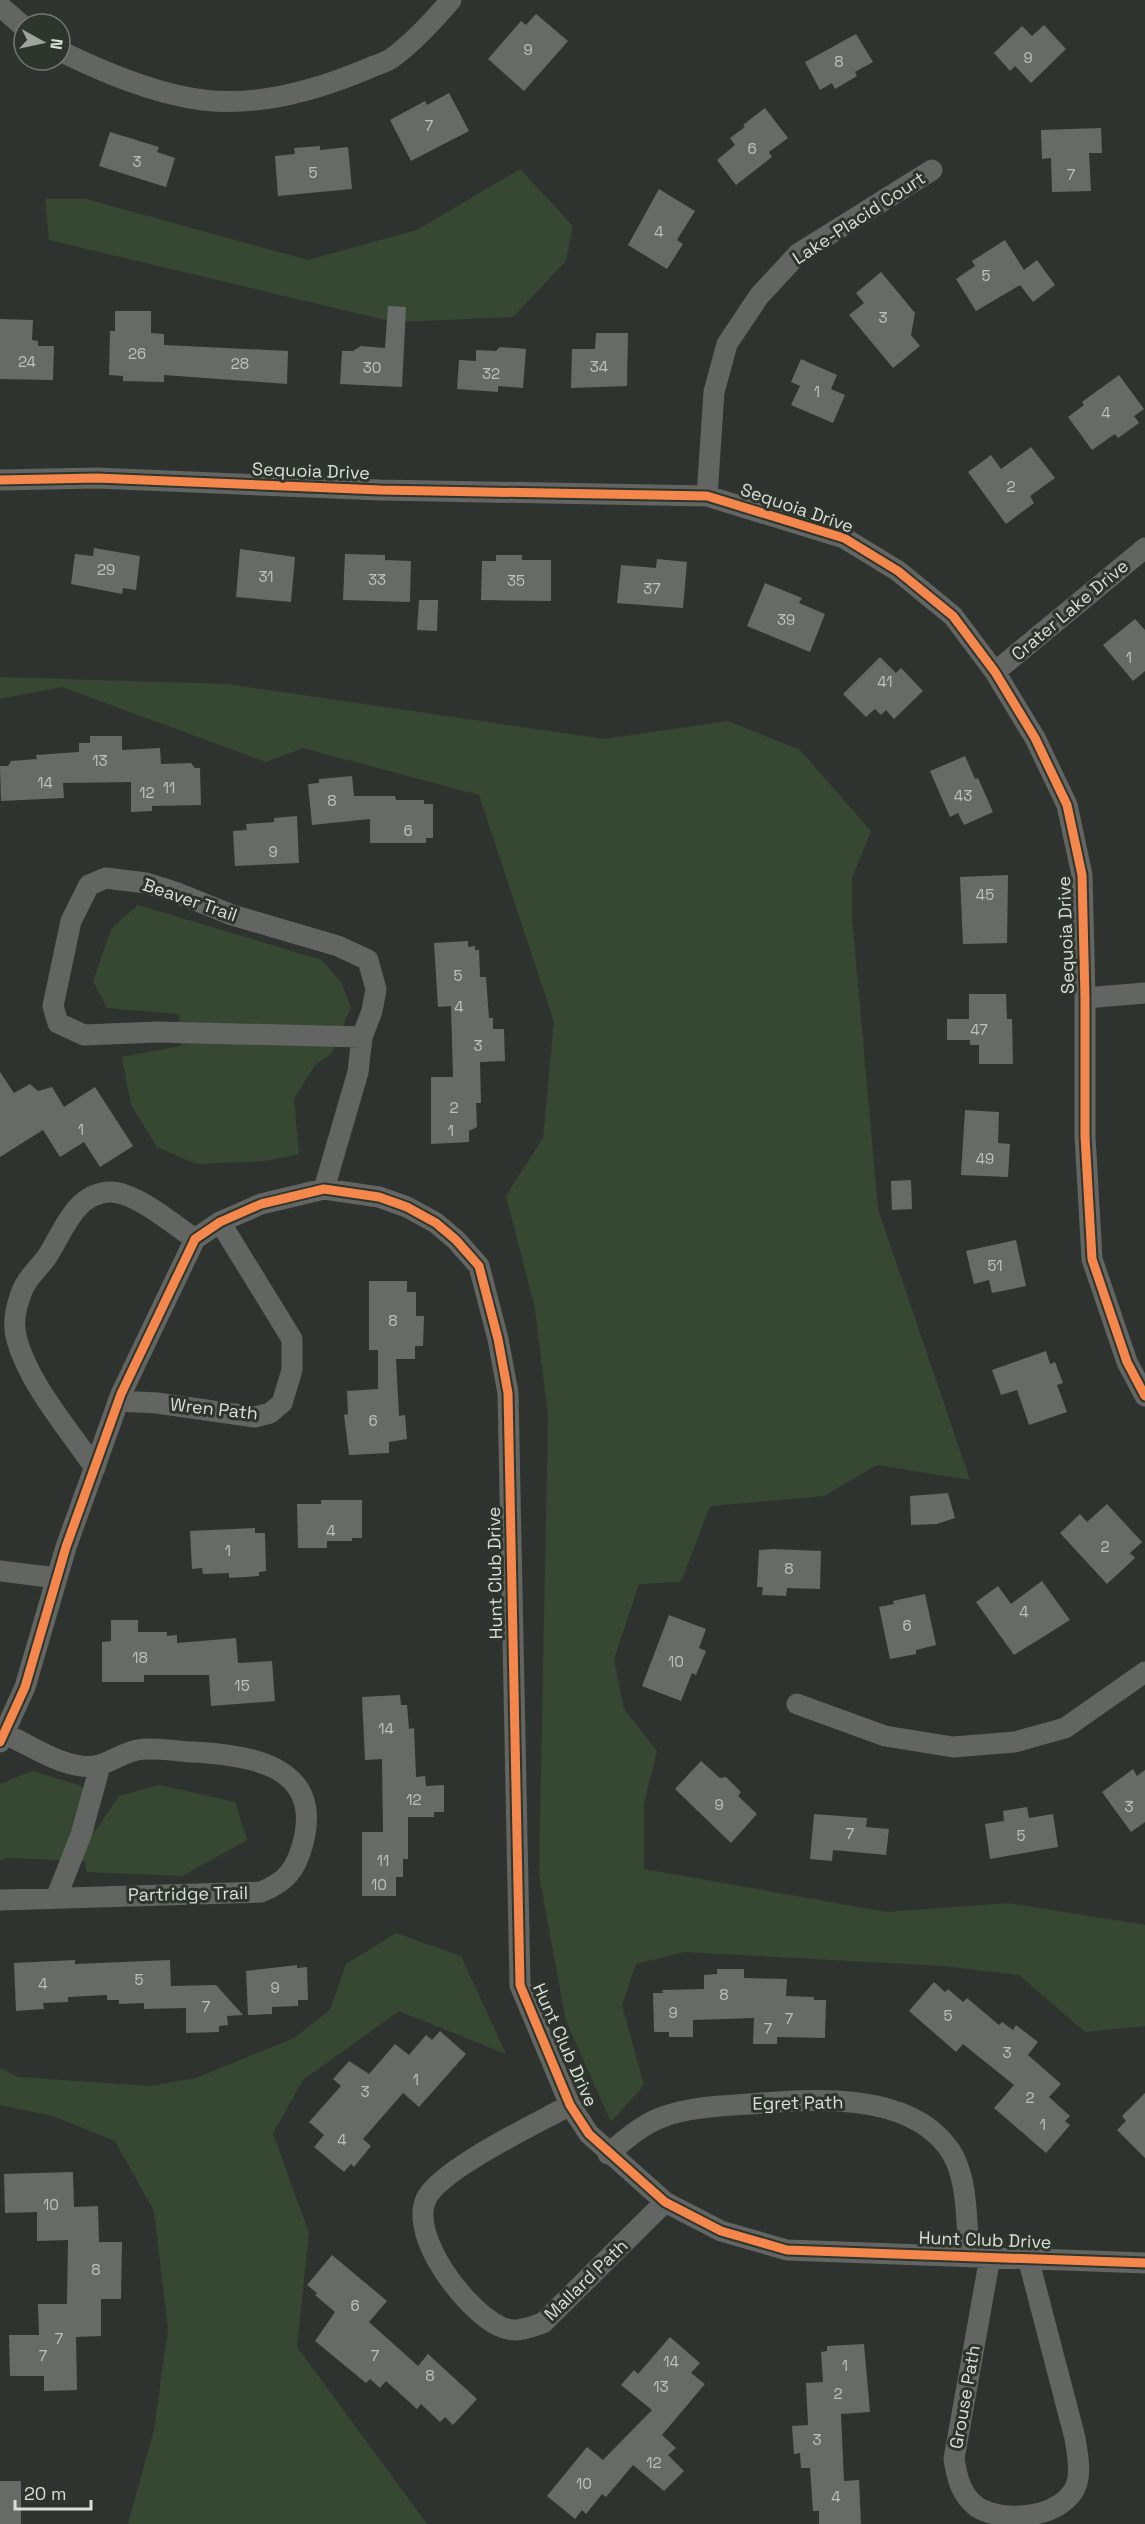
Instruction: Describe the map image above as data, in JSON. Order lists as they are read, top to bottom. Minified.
{"streets":{"street":["Lake-Placid Court","Sequoia Drive","Crater Lake Drive","Beaver Trail","Wren Path","Hunt Club Drive","Partridge Trail","Egret Path","Mallard Path","Grouse Path"]},"crossings":[["Lake-Placid Court","Sequoia Drive"],["Sequoia Drive","Crater Lake Drive"],["Wren Path","Hunt Club Drive"],["Hunt Club Drive","Egret Path"],["Hunt Club Drive","Mallard Path"],["Hunt Club Drive","Grouse Path"]],"house_numbers":["9","9","8","7","6","3","5","7","4","5","3","26","24","28","34","30","32","1","4","2","29","31","33","35","37","39","1","41","13","14","11","12","43","8","6","9","45","5","4","47","3","2","1","1","49","51","8","6","4","2","1","8","4","6","18","10","15","14","12","9","3","7","5","11","10","5","4","9","8","7","9","5","7","7","3","1","3","2","1","4","10","8","6","7","7","7","14","1","8","13","2","3","12","10","4"],"scale_bar":"20 m","north":"right"}
